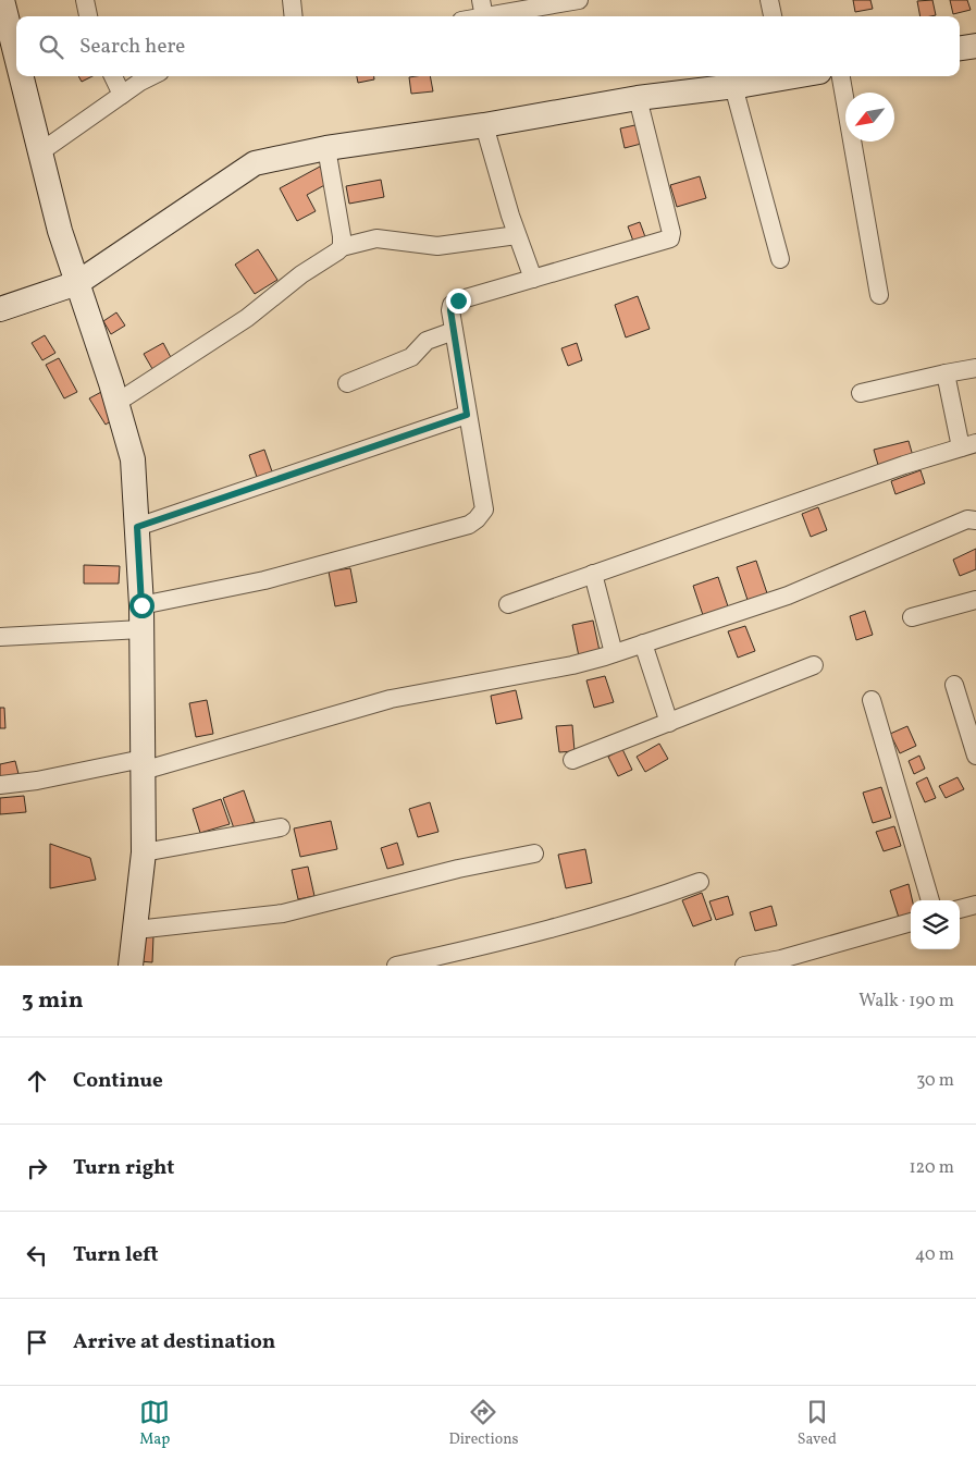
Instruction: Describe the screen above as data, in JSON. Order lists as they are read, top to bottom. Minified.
{"north":"bottom left","page":{"search":"Search here","heading":["3 min","Walk · 190 m"],"list":[["Continue","30 m"],["Turn right","120 m"],["Turn left","40 m"],"Arrive at destination"],"nav":["Map","Directions","Saved"]}}
